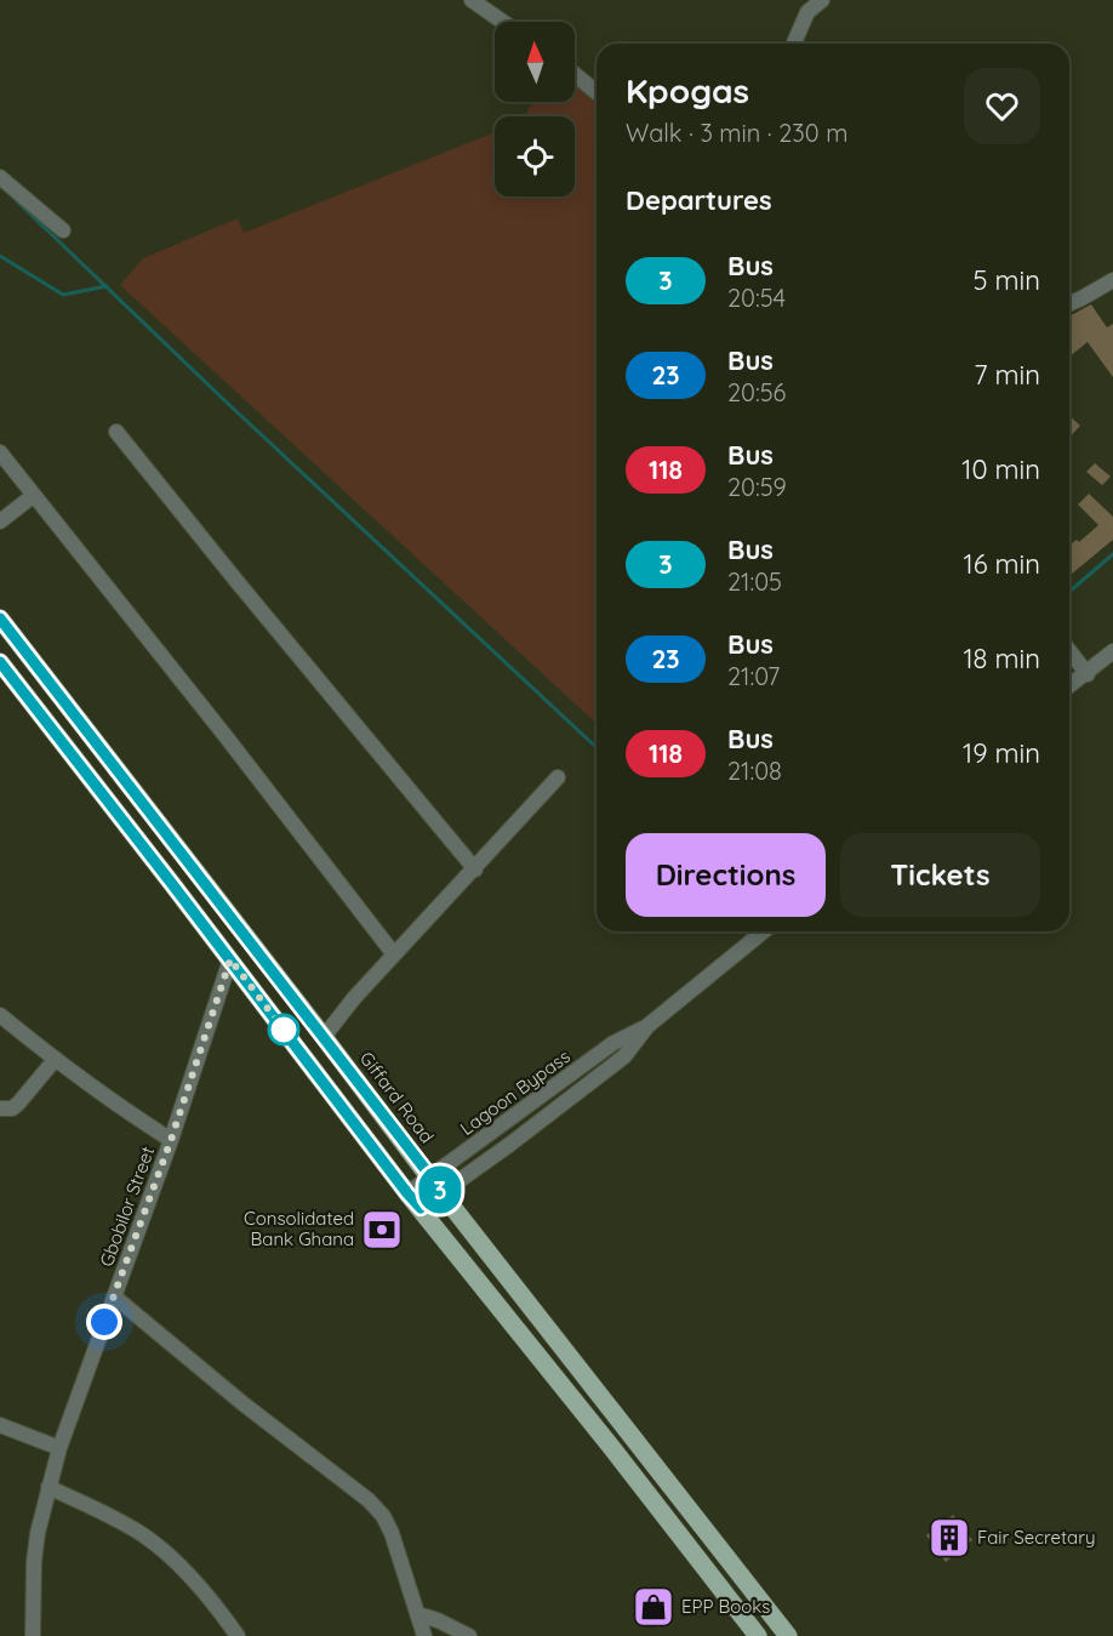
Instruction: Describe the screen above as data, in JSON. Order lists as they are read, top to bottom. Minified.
{"streets":{"main road":["Giffard Road"],"street":["Lagoon Bypass","Gbobilor Street"]},"crossings":[["Lagoon Bypass","Giffard Road"]],"places":{"bank":["Consolidated Bank Ghana"],"building":["Fair Secretary"],"shop":["EPP Books"]},"lines":["bus line 3"],"north":"top","page":{"on_map":"3","heading":[["Kpogas","Walk · 3 min · 230 m"],"Departures"],"list":[{"mark":"3","name":"Bus","note":"20:54","value":"5 min"},{"mark":"23","name":"Bus","note":"20:56","value":"7 min"},{"mark":"118","name":"Bus","note":"20:59","value":"10 min"},{"mark":"3","name":"Bus","note":"21:05","value":"16 min"},{"mark":"23","name":"Bus","note":"21:07","value":"18 min"},{"mark":"118","name":"Bus","note":"21:08","value":"19 min"}],"buttons":["Directions","Tickets"]}}
